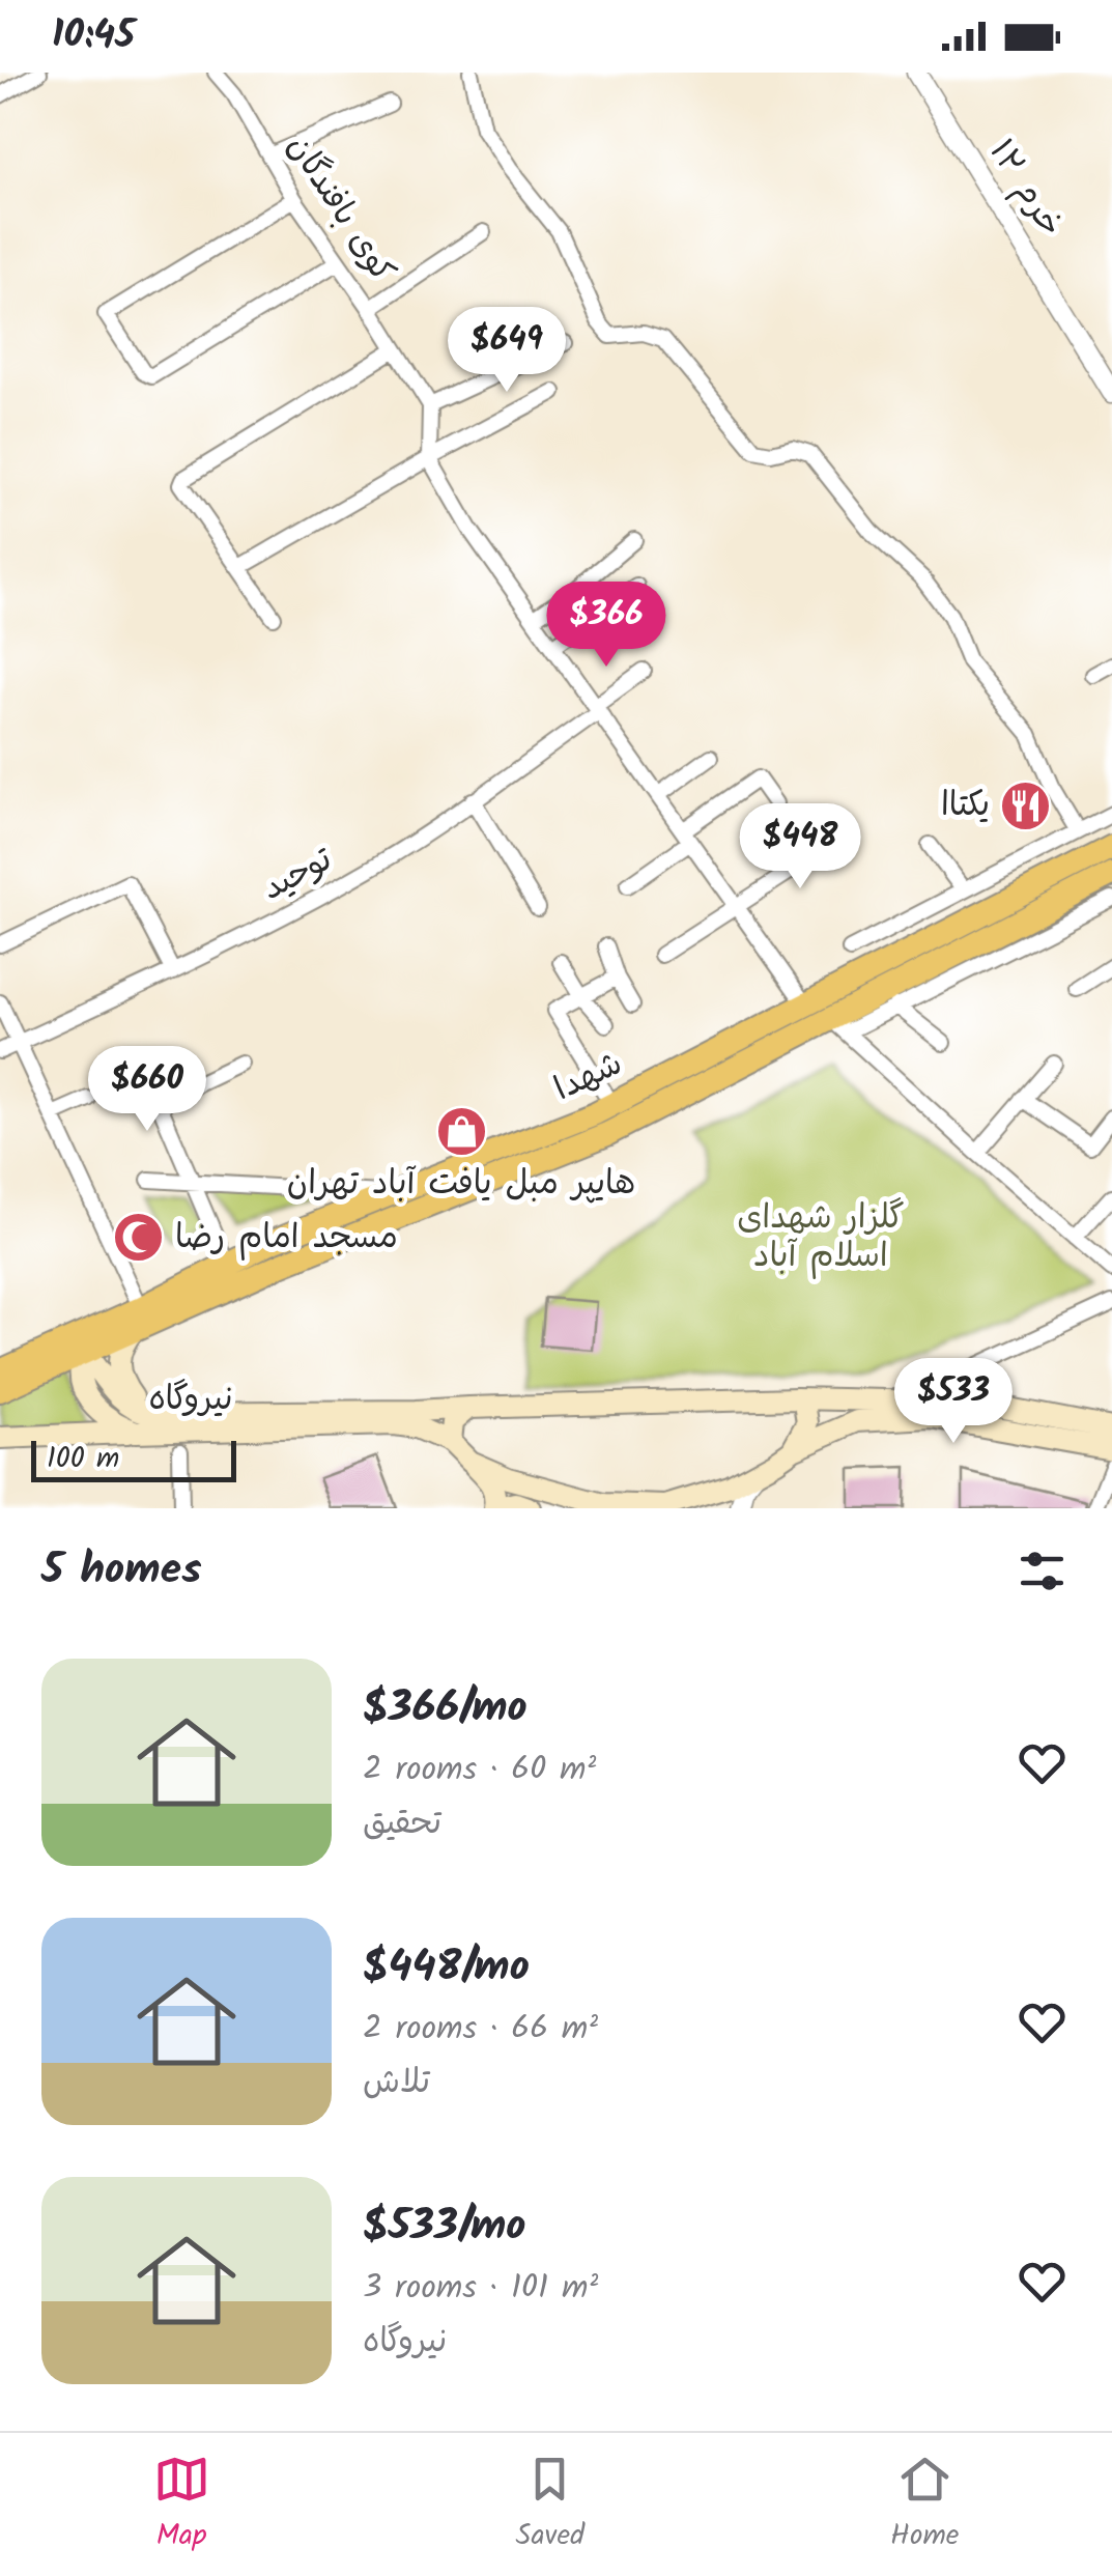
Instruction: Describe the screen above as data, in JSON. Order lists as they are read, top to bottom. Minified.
{"streets":{"main road":["شهدا","نیروگاه"],"street":["خرم ۱۲","کوی بافندگان","توحید"]},"crossings":[["شهدا","نیروگاه"]],"parks":["گلزار شهدای اسلام آباد"],"places":{"restaurant":["یکتاا"],"shop":["هایپر مبل یافت آباد تهران"],"mosque":["مسجد امام رضا"]},"scale_bar":"100 m","page":{"status":"10:45","price":["$649","$366","$448","$660","$533"],"scale":"100 m","heading":"5 homes","list":[{"name":"$366/mo","note":"2 rooms · 60 m² · تحقیق"},{"name":"$448/mo","note":"2 rooms · 66 m² · تلاش"},{"name":"$533/mo","note":"3 rooms · 101 m² · نیروگاه"}],"tabs":["Map","Saved","Home"]}}
